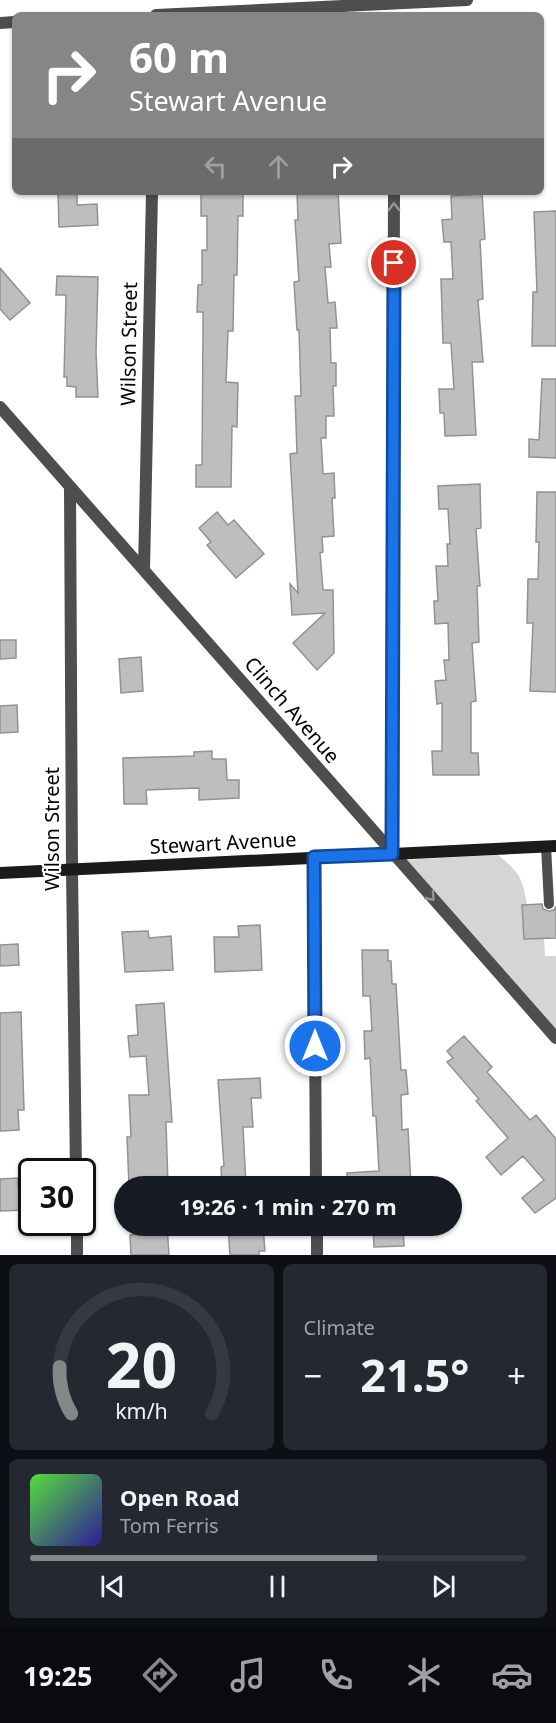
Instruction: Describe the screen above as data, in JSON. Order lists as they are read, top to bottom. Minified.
{"streets":{"main road":["Stewart Avenue"],"street":["Wilson Street","Clinch Avenue"]},"crossings":[["Wilson Street","Clinch Avenue"],["Wilson Street","Stewart Avenue"],["Clinch Avenue","Stewart Avenue"]],"page":{"turn":["60 m","Stewart Avenue"],"limit":"30","trip":"19:26 · 1 min · 270 m","tile":"Climate","heat":["−","21.5°","+"],"song":["Open Road","Tom Ferris"],"tabs":"19:25","gauge":["20","km/h"]}}
